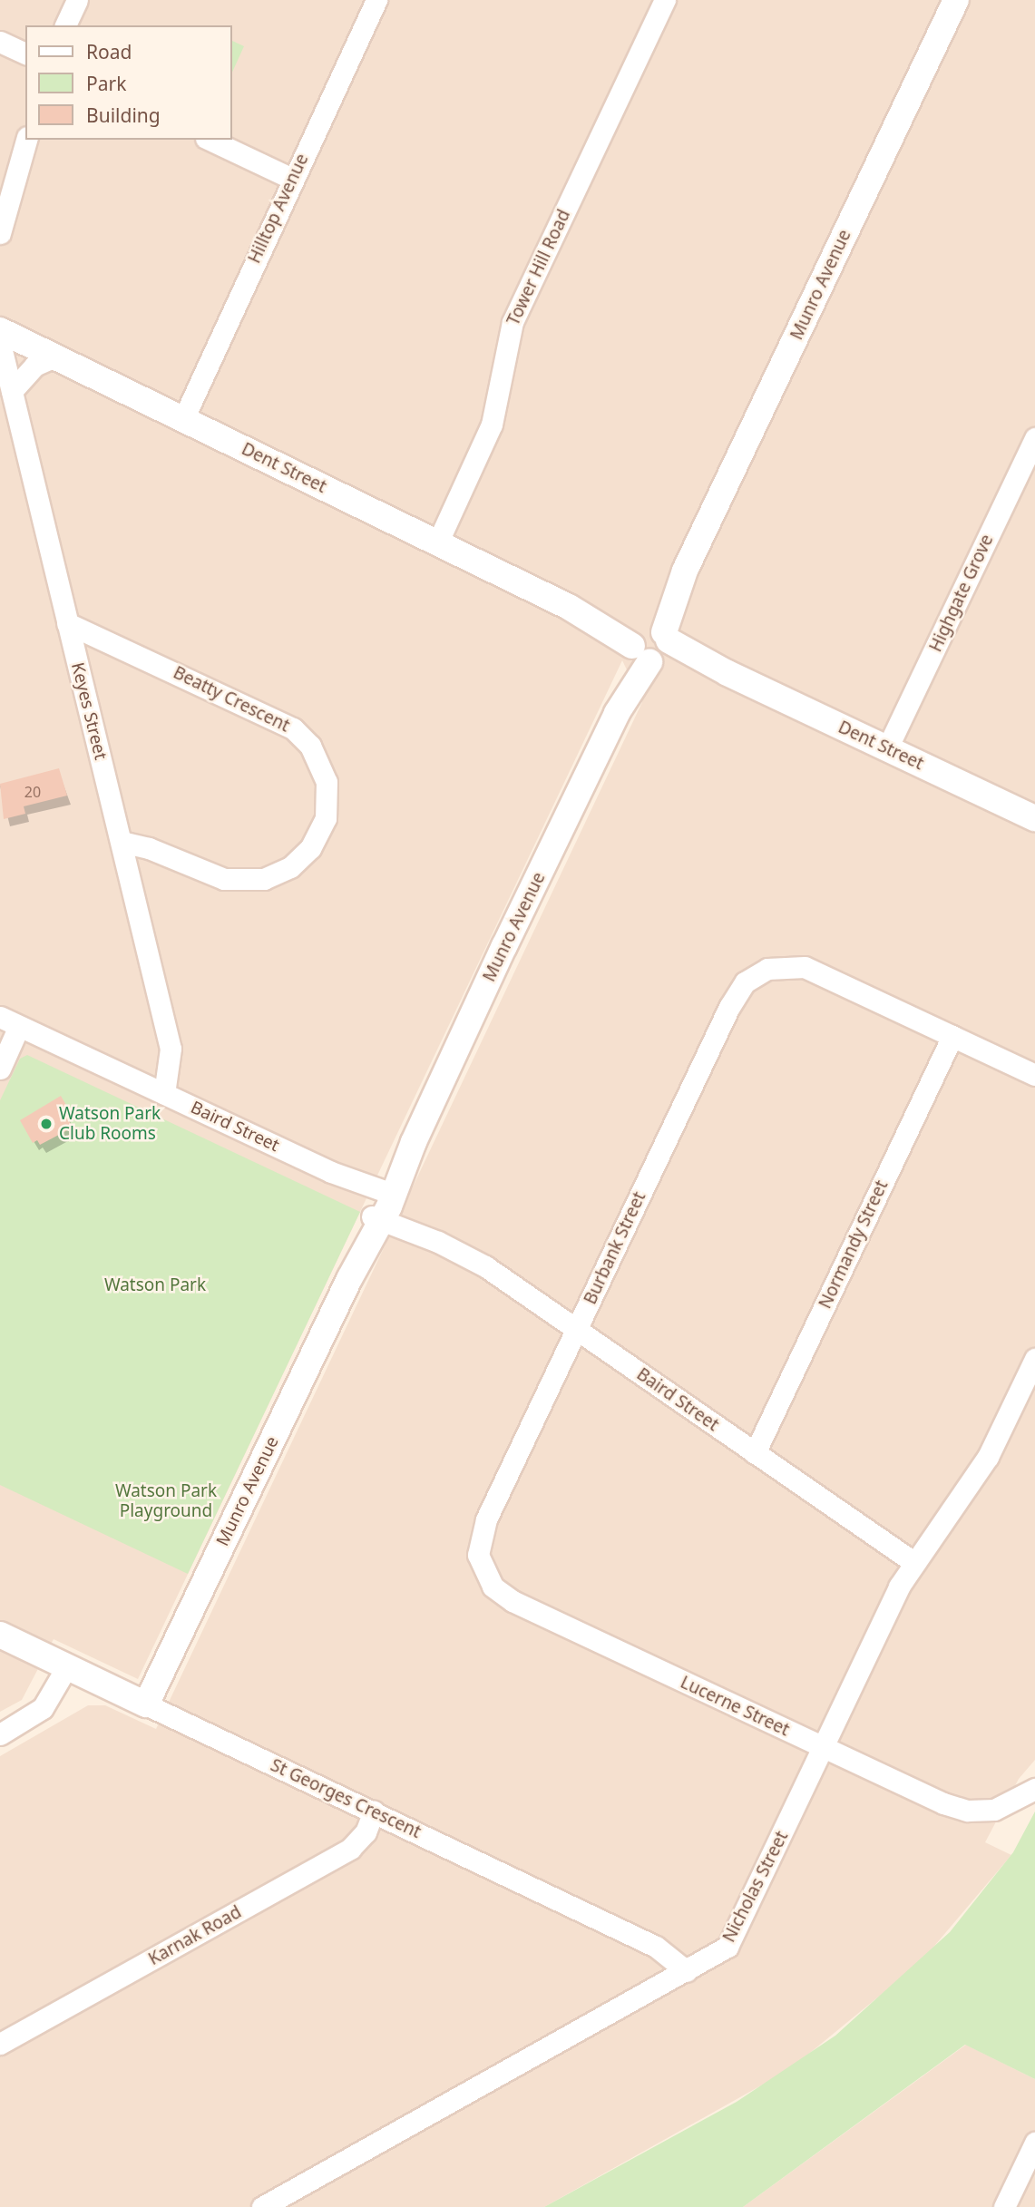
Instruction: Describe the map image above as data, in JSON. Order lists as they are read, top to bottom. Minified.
{"streets":{"street":["Hilltop Avenue","Tower Hill Road","Munro Avenue","Dent Street","Highgate Grove","Beatty Crescent","Keyes Street","Baird Street","Normandy Street","Burbank Street","Lucerne Street","St Georges Crescent","Nicholas Street","Karnak Road"]},"crossings":[["Hilltop Avenue","Dent Street"],["Tower Hill Road","Dent Street"],["Munro Avenue","Dent Street"],["Munro Avenue","Baird Street"],["Munro Avenue","St Georges Crescent"],["Dent Street","Highgate Grove"],["Beatty Crescent","Keyes Street"],["Keyes Street","Baird Street"],["Baird Street","Normandy Street"],["Baird Street","Burbank Street"],["Baird Street","Nicholas Street"],["Normandy Street","Burbank Street"],["Burbank Street","Lucerne Street"],["Lucerne Street","Nicholas Street"],["St Georges Crescent","Nicholas Street"],["St Georges Crescent","Karnak Road"]],"parks":["Watson Park","Watson Park Playground"],"places":["Watson Park Club Rooms"],"house_numbers":["20"],"legend":["Road","Park","Building"]}
